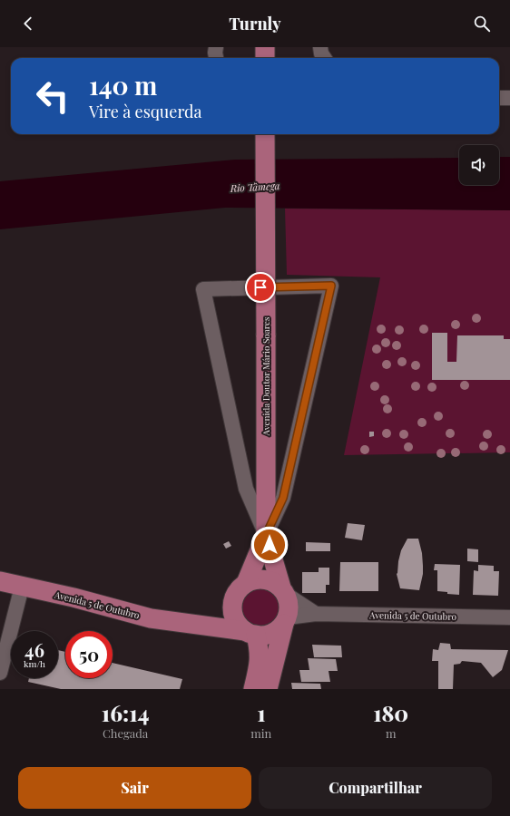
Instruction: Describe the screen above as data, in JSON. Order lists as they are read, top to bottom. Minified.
{"streets":{"main road":["Avenida Doutor Mário Soares","Avenida 5 de Outubro"]},"crossings":[["Avenida Doutor Mário Soares","Avenida 5 de Outubro"]],"water":["Rio Tâmega"],"page":{"header":"Turnly","turn":["140 m","Vire à esquerda"],"speed":"46 km/h","limit":"50","eta":["16:14","Chegada","1","min","180","m"],"buttons":["Sair","Compartilhar"]}}
